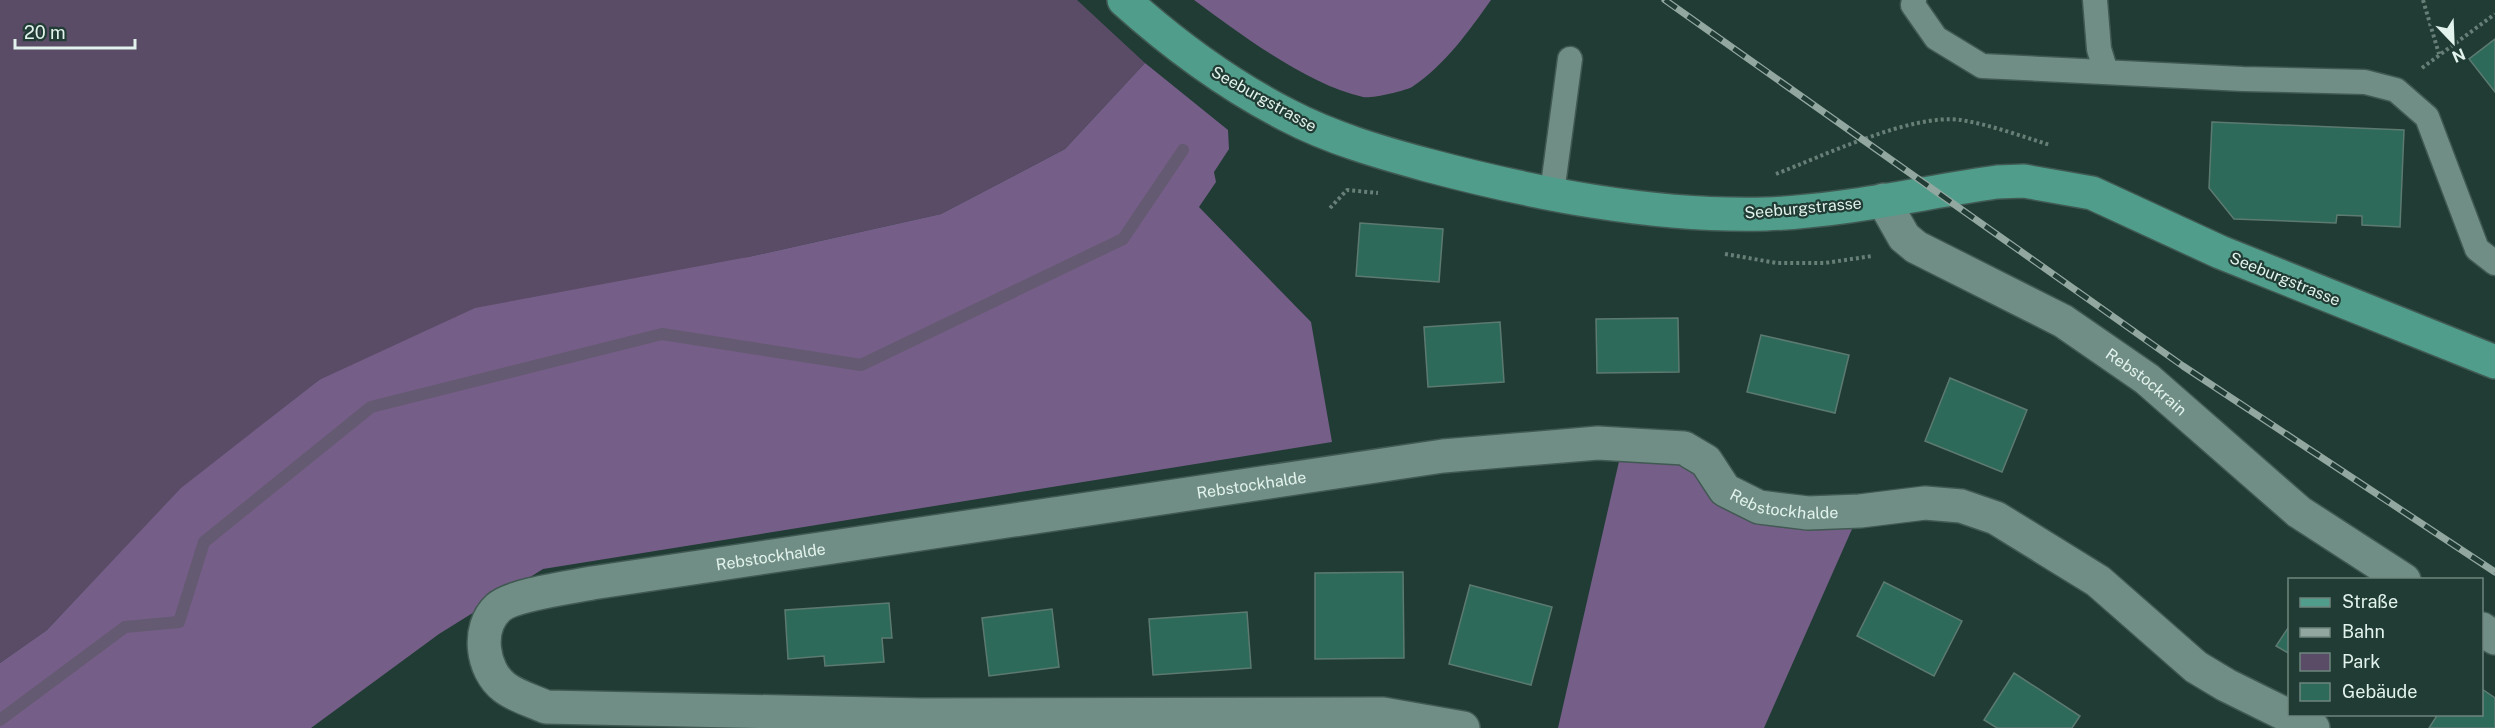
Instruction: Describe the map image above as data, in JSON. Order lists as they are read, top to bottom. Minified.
{"streets":{"main road":["Seeburgstrasse"],"street":["Rebstockrain","Rebstockhalde"]},"crossings":[["Seeburgstrasse","Rebstockrain"]],"legend":["Straße","Bahn","Park","Gebäude"],"scale_bar":"20 m","north":"bottom right"}
